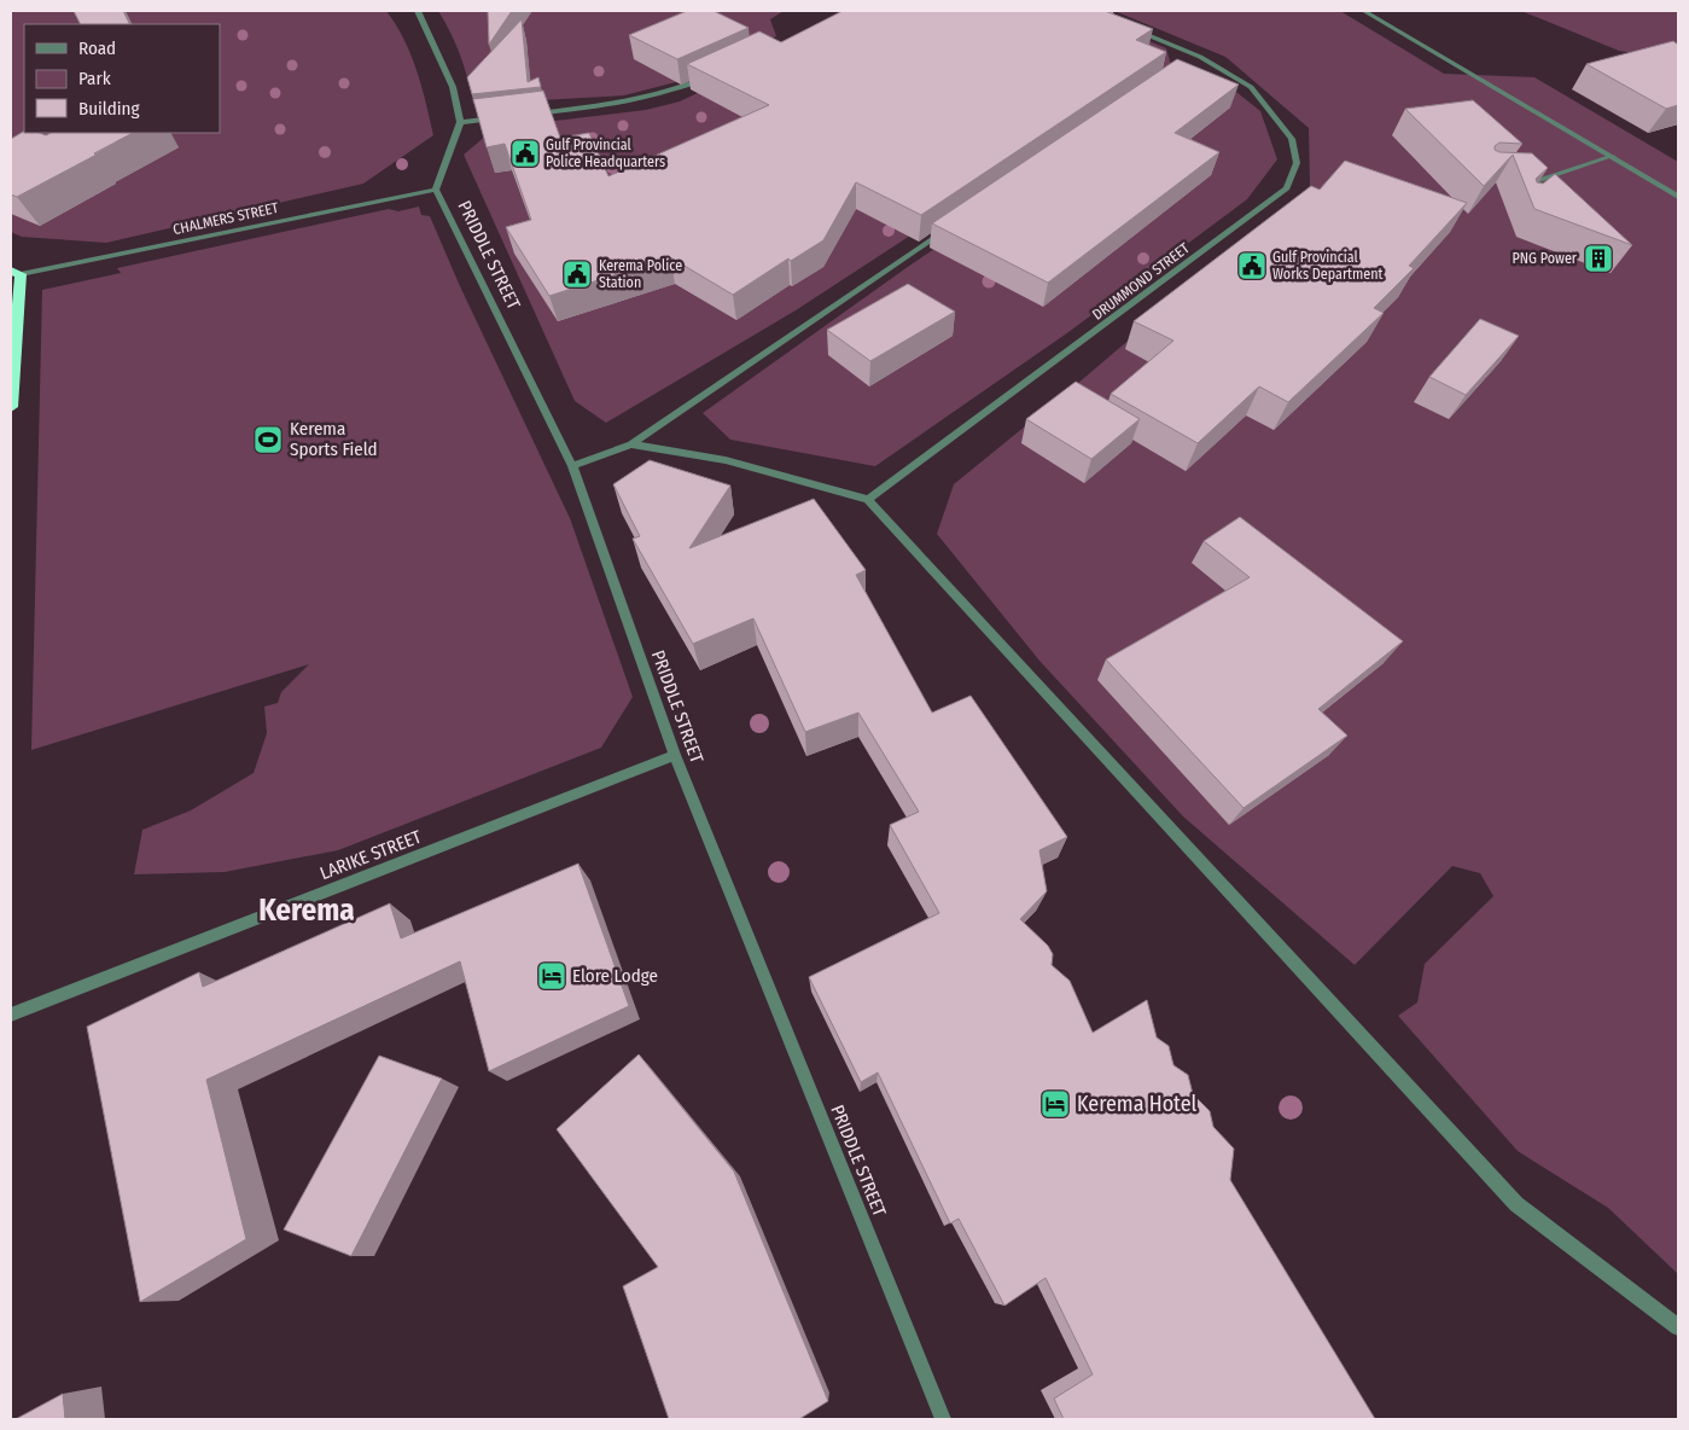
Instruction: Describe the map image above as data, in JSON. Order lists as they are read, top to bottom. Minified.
{"streets":{"street":["CHALMERS STREET","PRIDDLE STREET","DRUMMOND STREET","LARIKE STREET"]},"crossings":[["CHALMERS STREET","PRIDDLE STREET"],["PRIDDLE STREET","LARIKE STREET"]],"districts":["Kerema"],"places":{"public building":["Gulf Provincial Police Headquarters","Gulf Provincial Works Department","Kerema Police Station"],"building":["PNG Power"],"sports":["Kerema Sports Field"],"hotel":["Elore Lodge","Kerema Hotel"]},"legend":["Road","Park","Building"]}
